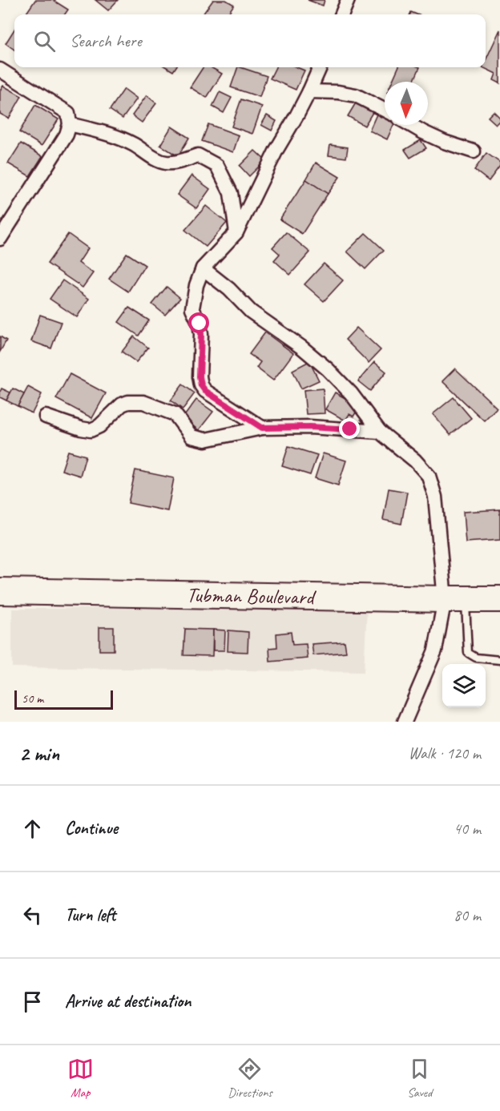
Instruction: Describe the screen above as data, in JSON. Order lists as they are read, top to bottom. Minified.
{"streets":{"highway":["Tubman Boulevard"]},"scale_bar":"50 m","north":"bottom","page":{"search":"Search here","scale":"50 m","heading":["2 min","Walk · 120 m"],"list":[["Continue","40 m"],["Turn left","80 m"],"Arrive at destination"],"nav":["Map","Directions","Saved"]}}
